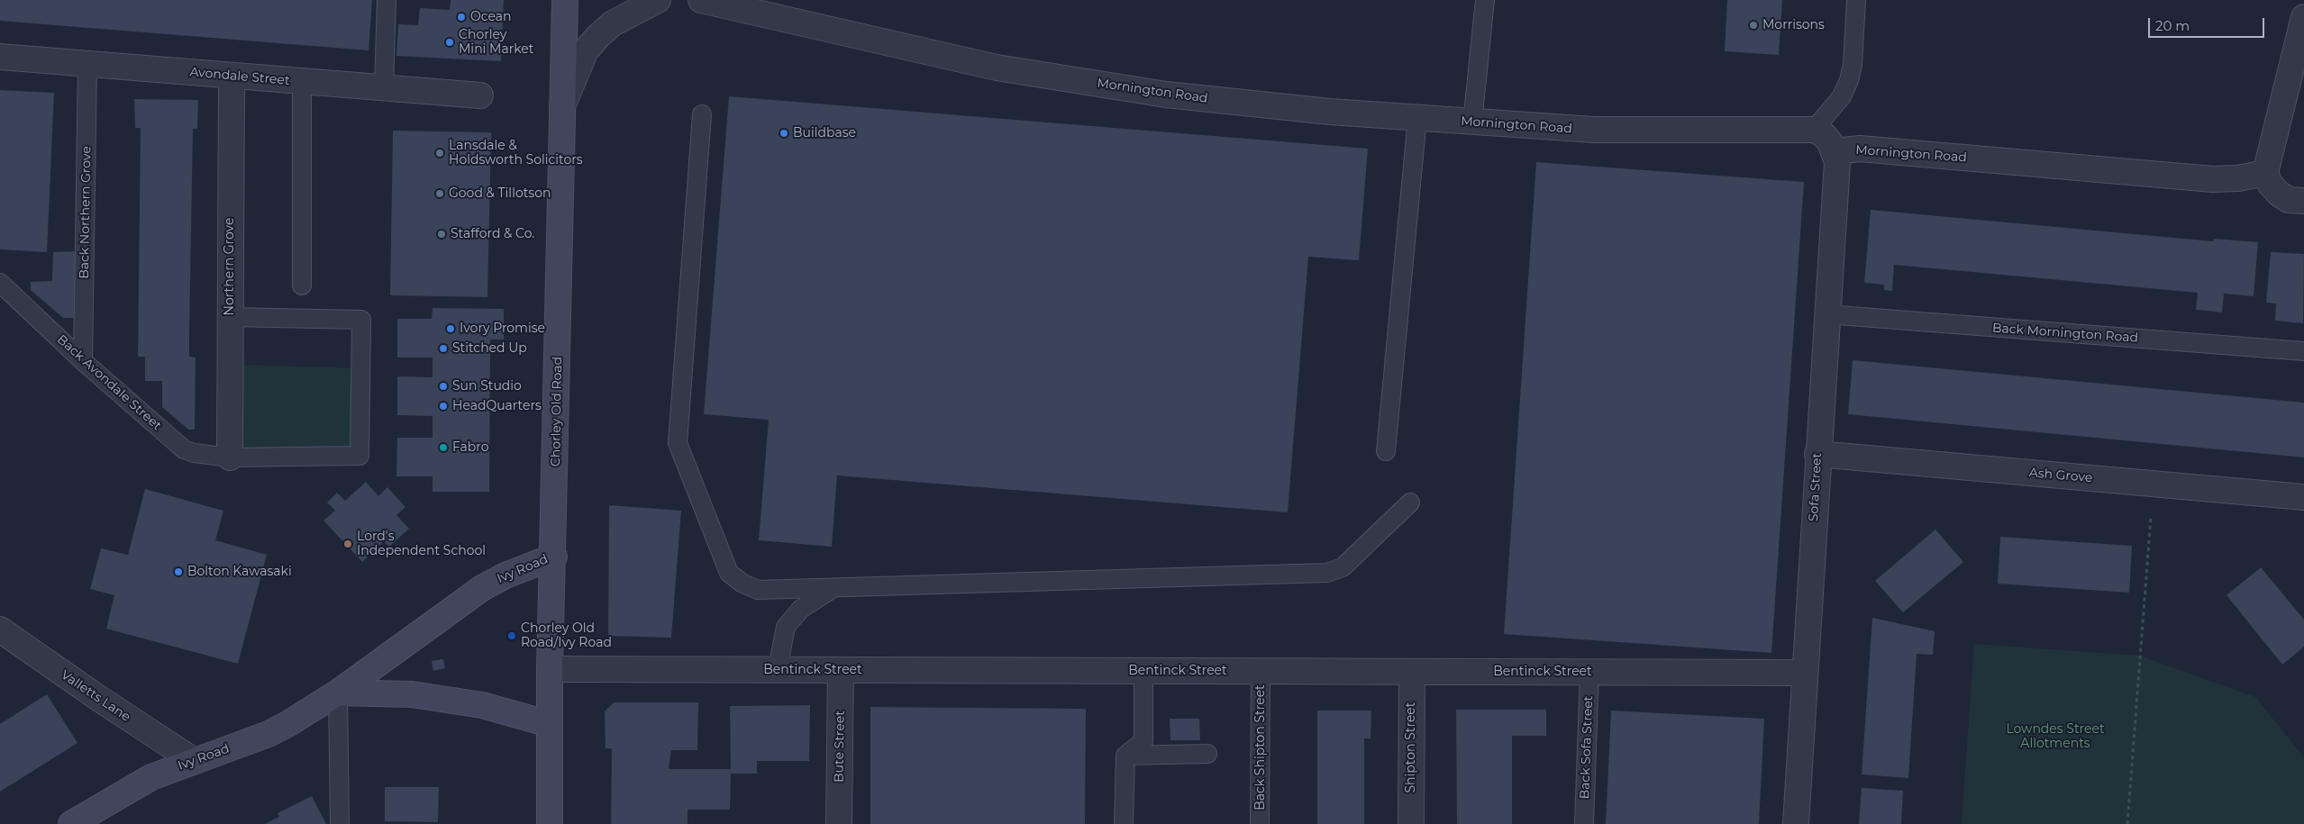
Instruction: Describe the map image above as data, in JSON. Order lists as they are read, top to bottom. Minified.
{"streets":{"main road":["Chorley Old Road","Ivy Road"],"street":["Avondale Street","Mornington Road","Northern Grove","Ash Grove","Sofa Street","Bentinck Street","Valletts Lane","Bute Street","Shipton Street"],"lane":["Back Northern Grove","Back Mornington Road","Back Avondale Street","Back Shipton Street","Back Sofa Street"]},"crossings":[["Avondale Street","Back Northern Grove"],["Avondale Street","Northern Grove"],["Mornington Road","Sofa Street"],["Back Northern Grove","Back Avondale Street"],["Northern Grove","Back Avondale Street"],["Back Mornington Road","Sofa Street"],["Chorley Old Road","Ivy Road"],["Chorley Old Road","Bentinck Street"],["Ash Grove","Sofa Street"],["Sofa Street","Bentinck Street"],["Ivy Road","Valletts Lane"],["Bentinck Street","Bute Street"],["Bentinck Street","Back Shipton Street"],["Bentinck Street","Shipton Street"],["Bentinck Street","Back Sofa Street"]],"parks":["Lowndes Street Allotments"],"places":["Ocean","Morrisons","Chorley Mini Market","Buildbase","Lansdale & Holdsworth Solicitors","Good & Tillotson","Stafford & Co.","Ivory Promise","Stitched Up","Sun Studio","HeadQuarters","Fabro","Lord's Independent School","Bolton Kawasaki","Chorley Old Road/Ivy Road"],"scale_bar":"20 m"}
